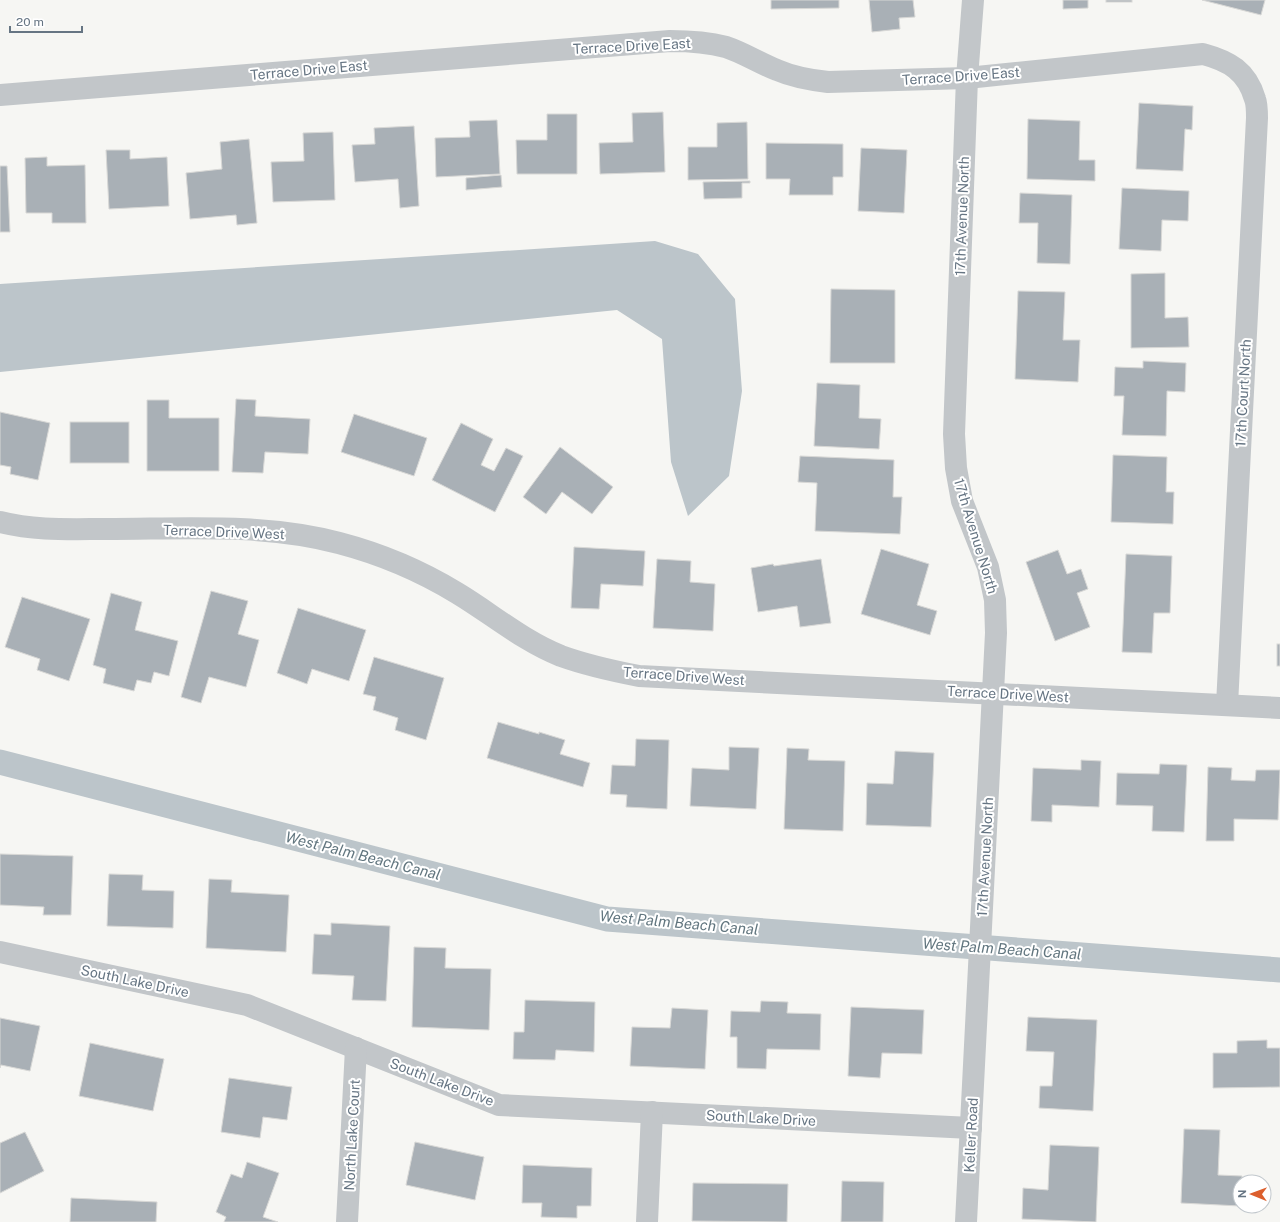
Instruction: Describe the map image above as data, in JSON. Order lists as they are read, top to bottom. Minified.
{"streets":{"street":["Terrace Drive East","17th Avenue North","17th Court North","Terrace Drive West","South Lake Drive","North Lake Court","Keller Road"]},"crossings":[["Terrace Drive East","17th Avenue North"],["Terrace Drive East","17th Court North"],["17th Avenue North","Terrace Drive West"],["17th Avenue North","Keller Road"],["17th Court North","Terrace Drive West"],["South Lake Drive","North Lake Court"],["South Lake Drive","Keller Road"]],"water":["West Palm Beach Canal"],"scale_bar":"20 m","north":"left"}
